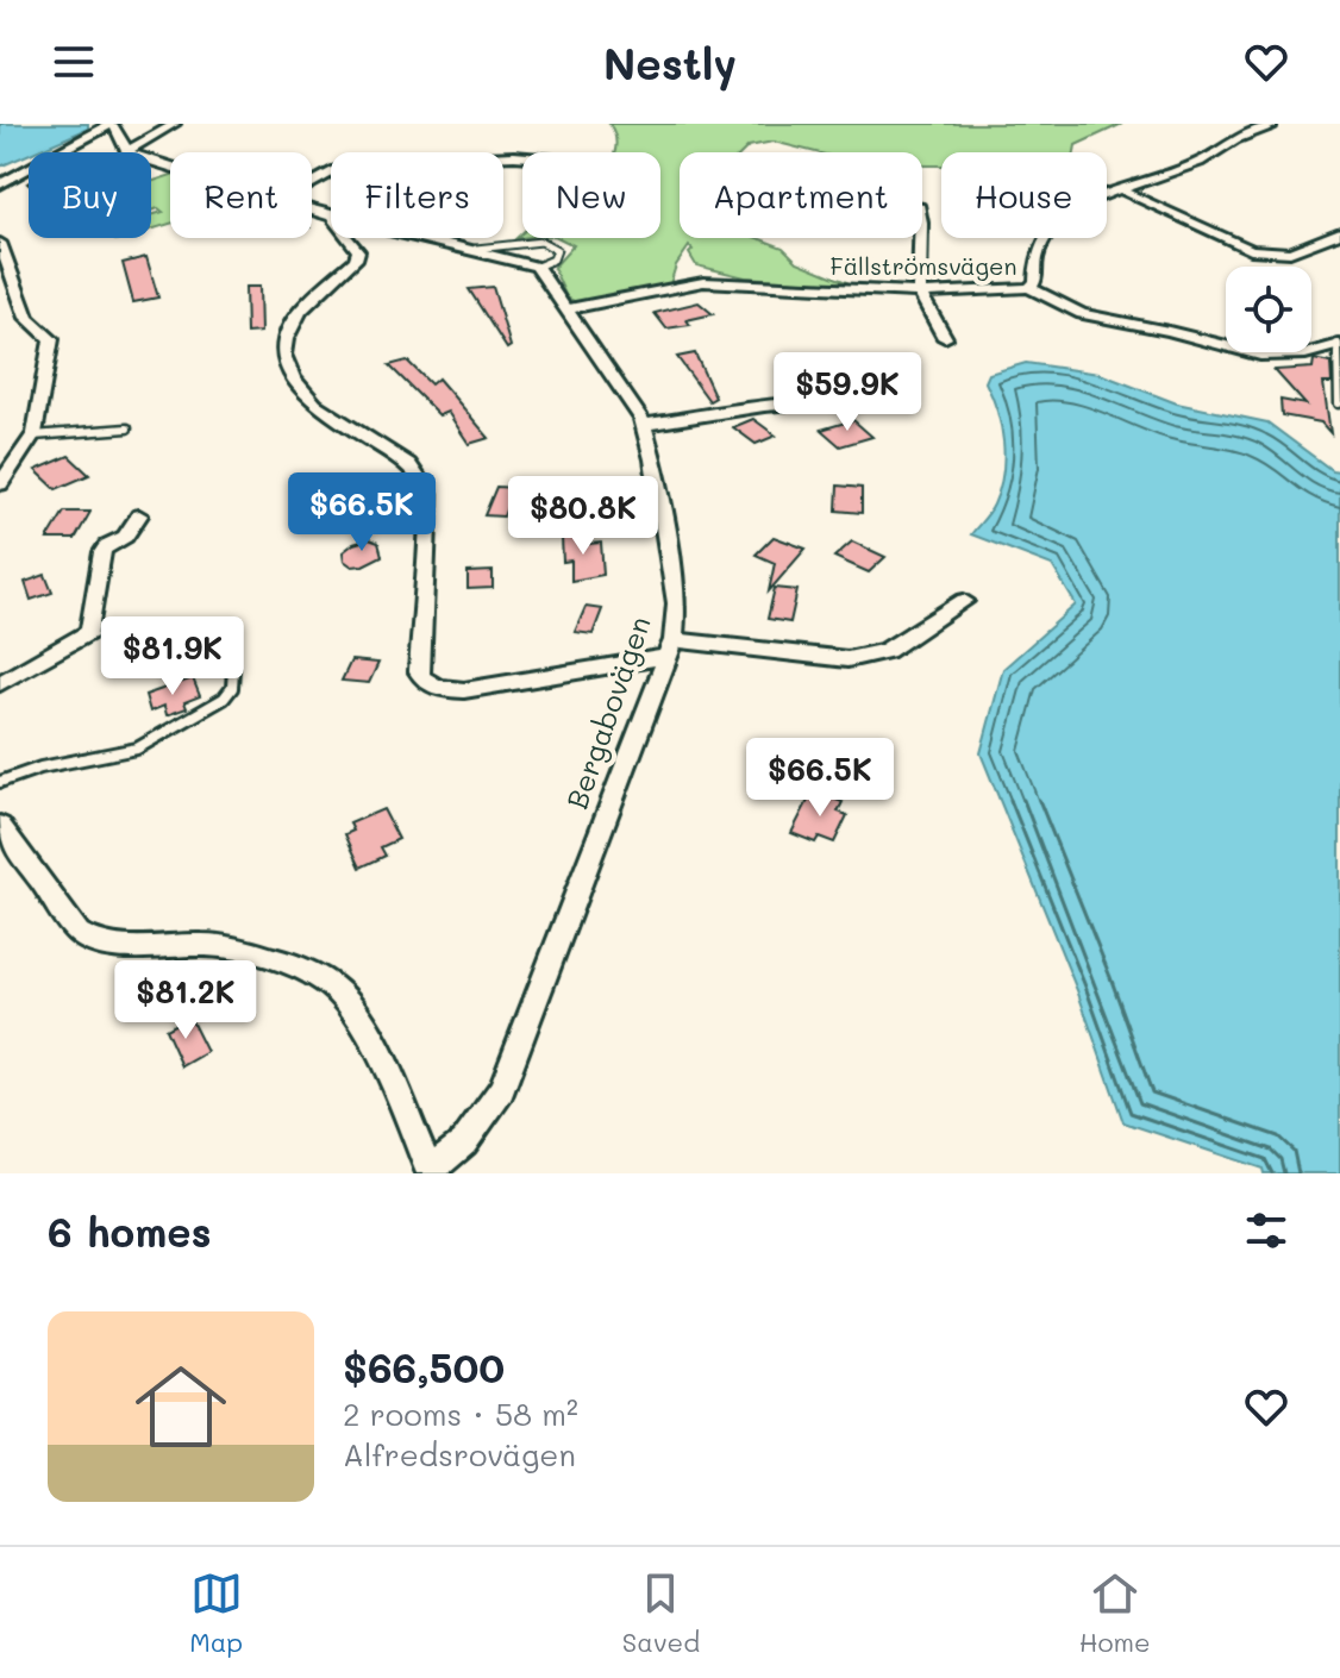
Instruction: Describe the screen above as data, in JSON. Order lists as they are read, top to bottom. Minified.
{"streets":{"street":["Fällströmsvägen","Bergabovägen"]},"crossings":[["Fällströmsvägen","Bergabovägen"]],"page":{"header":"Nestly","chip":["Buy","Rent","Filters","New","Apartment","House"],"price":["$59.9K","$66.5K","$80.8K","$81.9K","$66.5K","$81.2K"],"heading":"6 homes","list":[{"name":"$66,500","note":"2 rooms · 58 m² · Alfredsrovägen"}],"tabs":["Map","Saved","Home"]}}
